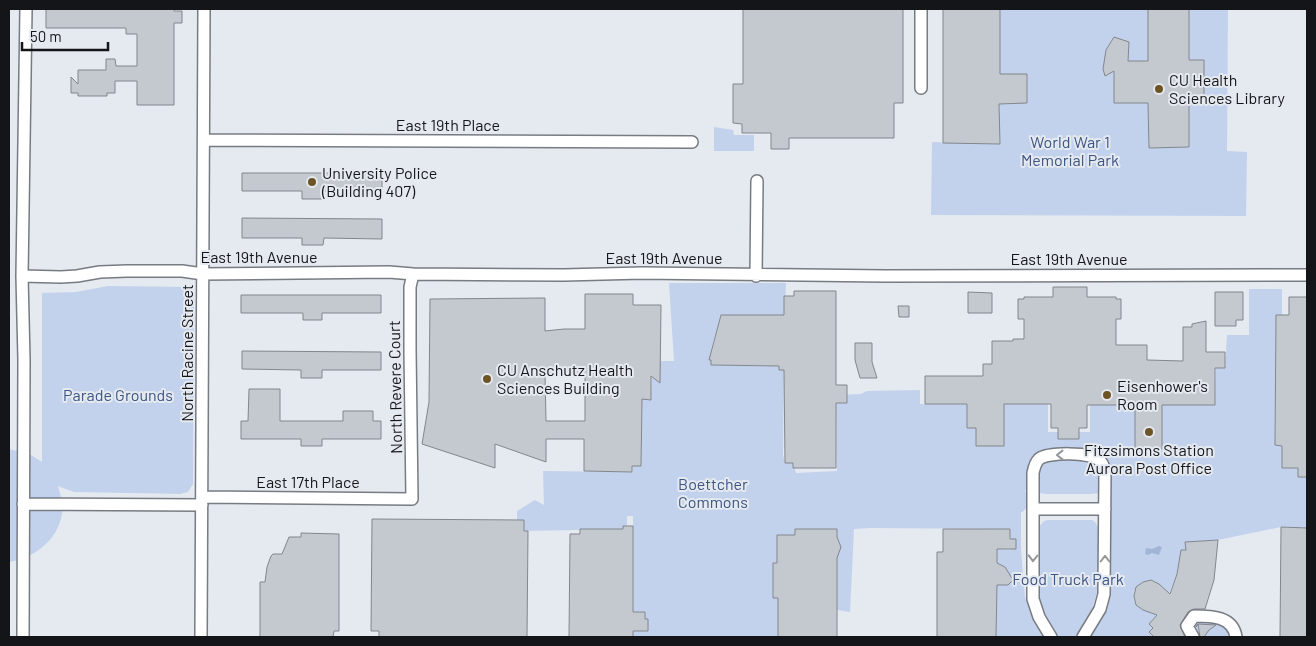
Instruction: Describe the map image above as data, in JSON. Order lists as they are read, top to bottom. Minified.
{"streets":{"street":["East 19th Place","East 19th Avenue","North Racine Street","North Revere Court","East 17th Place"]},"crossings":[["East 19th Place","North Racine Street"],["East 19th Avenue","North Racine Street"],["East 19th Avenue","North Revere Court"],["North Racine Street","East 17th Place"],["North Revere Court","East 17th Place"]],"parks":["World War 1 Memorial Park","Parade Grounds","Boettcher Commons","Food Truck Park"],"places":["CU Health Sciences Library","University Police (Building 407)","CU Anschutz Health Sciences Building","Eisenhower's Room","Fitzsimons Station Aurora Post Office"],"scale_bar":"50 m"}
